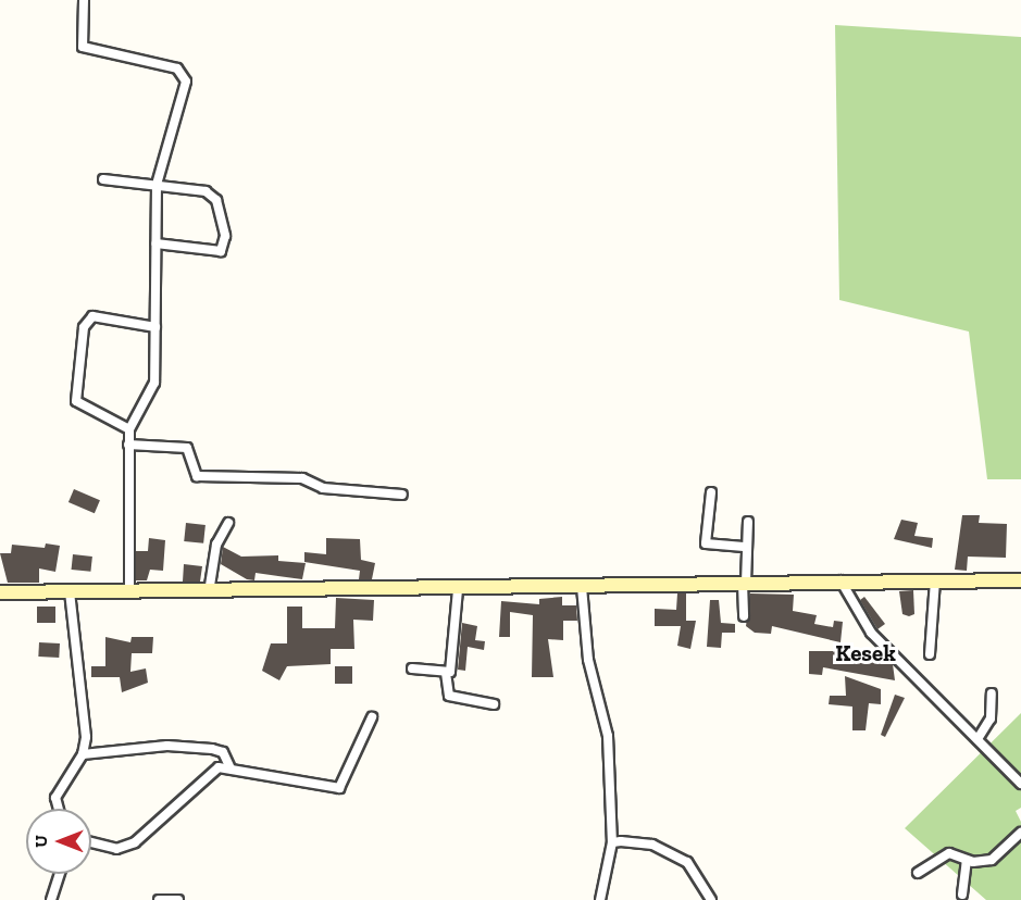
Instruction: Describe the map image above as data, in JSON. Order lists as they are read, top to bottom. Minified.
{"districts":["Kesek"],"north":"left"}
